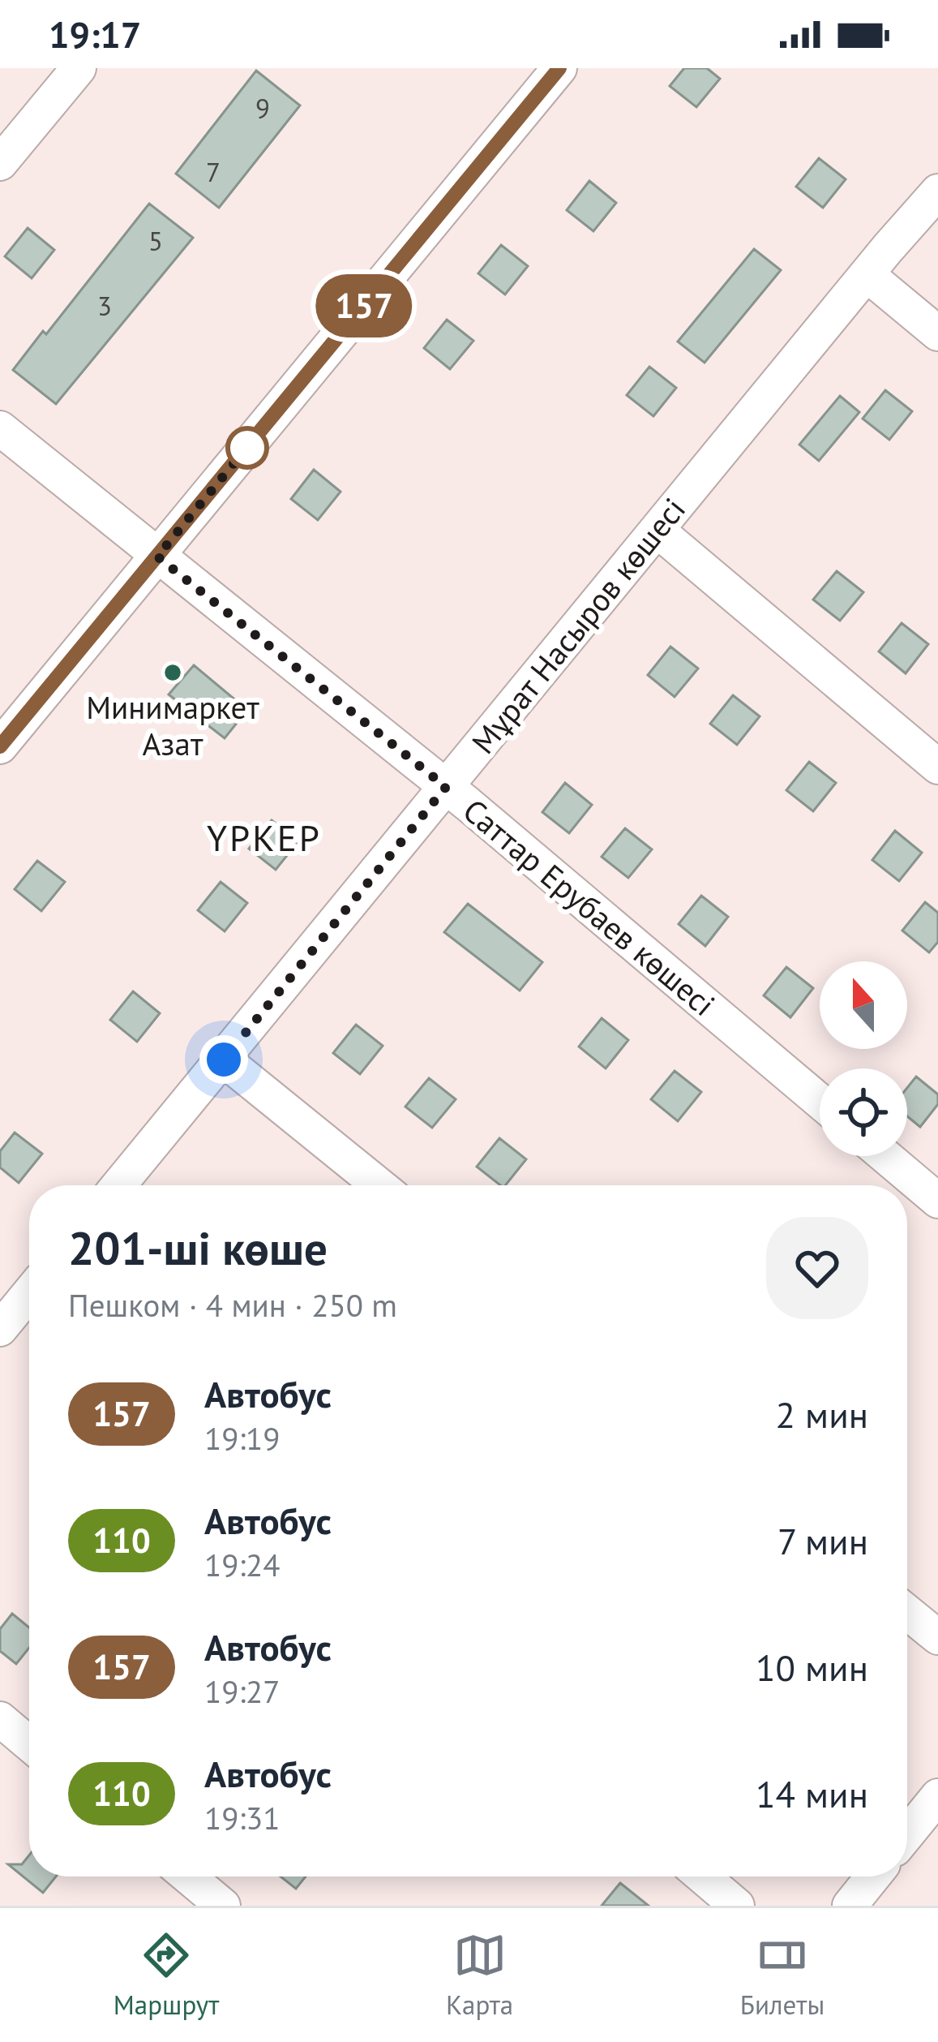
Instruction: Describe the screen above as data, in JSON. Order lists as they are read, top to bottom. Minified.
{"streets":{"street":["Мұрат Насыров көшесі","Саттар Ерубаев көшесі"]},"crossings":[["Мұрат Насыров көшесі","Саттар Ерубаев көшесі"]],"districts":["ҮРКЕР"],"places":["Минимаркет Азат"],"lines":["bus line 157"],"house_numbers":["9","7","5","3"],"north":"top","page":{"status":"19:17","on_map":"157","heading":["201-ші көше","Пешком · 4 мин · 250 m"],"list":[{"mark":"157","name":"Автобус","note":"19:19","value":"2 мин"},{"mark":"110","name":"Автобус","note":"19:24","value":"7 мин"},{"mark":"157","name":"Автобус","note":"19:27","value":"10 мин"},{"mark":"110","name":"Автобус","note":"19:31","value":"14 мин"}],"tabs":["Маршрут","Карта","Билеты"]}}
